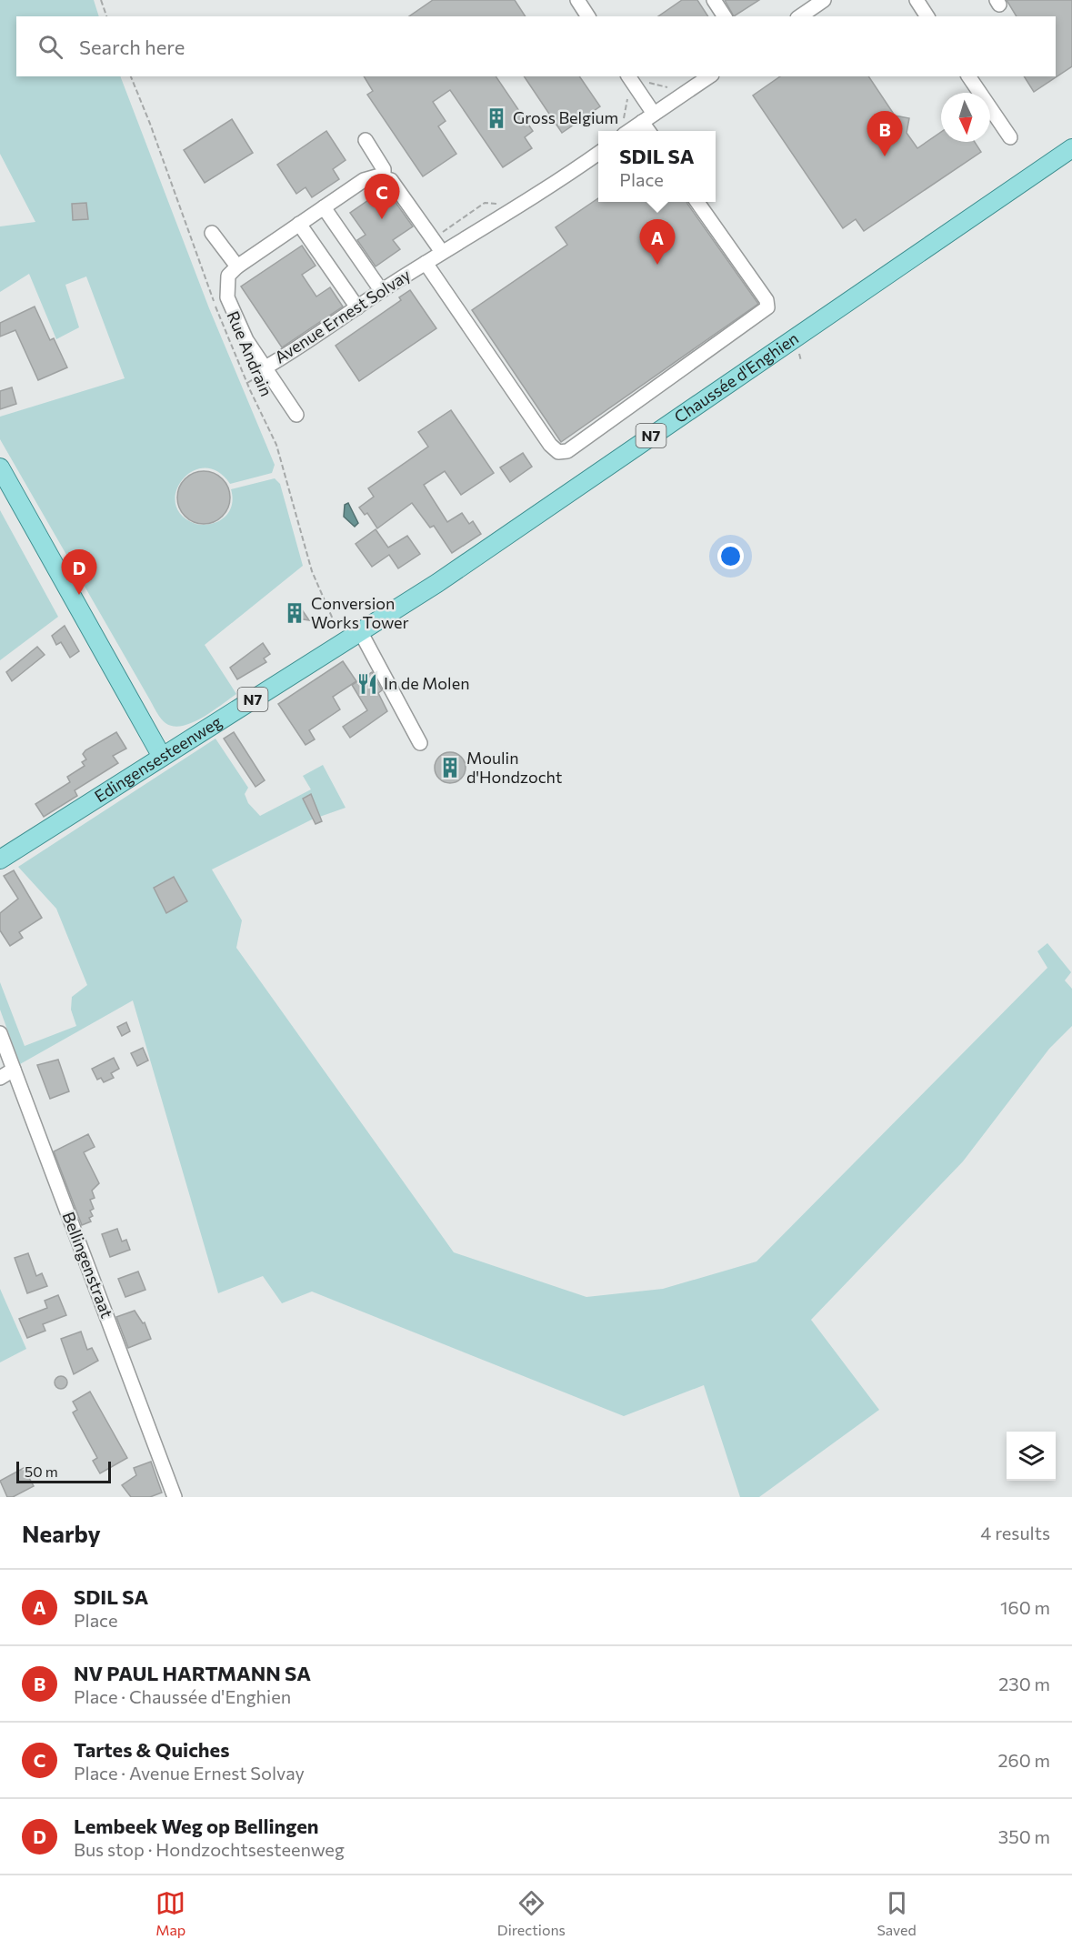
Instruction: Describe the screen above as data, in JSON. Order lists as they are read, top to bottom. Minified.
{"streets":{"main road":["Chaussée d'Enghien","N7","Edingensesteenweg"],"street":["Avenue Ernest Solvay","Bellingenstraat"],"path":["Rue Andrain"]},"crossings":[["Rue Andrain","Chaussée d'Enghien"],["Rue Andrain","Edingensesteenweg"],["Chaussée d'Enghien","Edingensesteenweg"]],"places":{"building":["Gross Belgium","Conversion Works Tower","Moulin d'Hondzocht"],"restaurant":["In de Molen"]},"scale_bar":"50 m","north":"bottom","page":{"search":"Search here","pins":["B","C","A","D"],"popup":["SDIL SA","Place"],"scale":"50 m","heading":["Nearby","4 results"],"list":[{"mark":"A","name":"SDIL SA","note":"Place","value":"160 m"},{"mark":"B","name":"NV PAUL HARTMANN SA","note":"Place · Chaussée d'Enghien","value":"230 m"},{"mark":"C","name":"Tartes & Quiches","note":"Place · Avenue Ernest Solvay","value":"260 m"},{"mark":"D","name":"Lembeek Weg op Bellingen","note":"Bus stop · Hondzochtsesteenweg","value":"350 m"}],"nav":["Map","Directions","Saved"]}}
